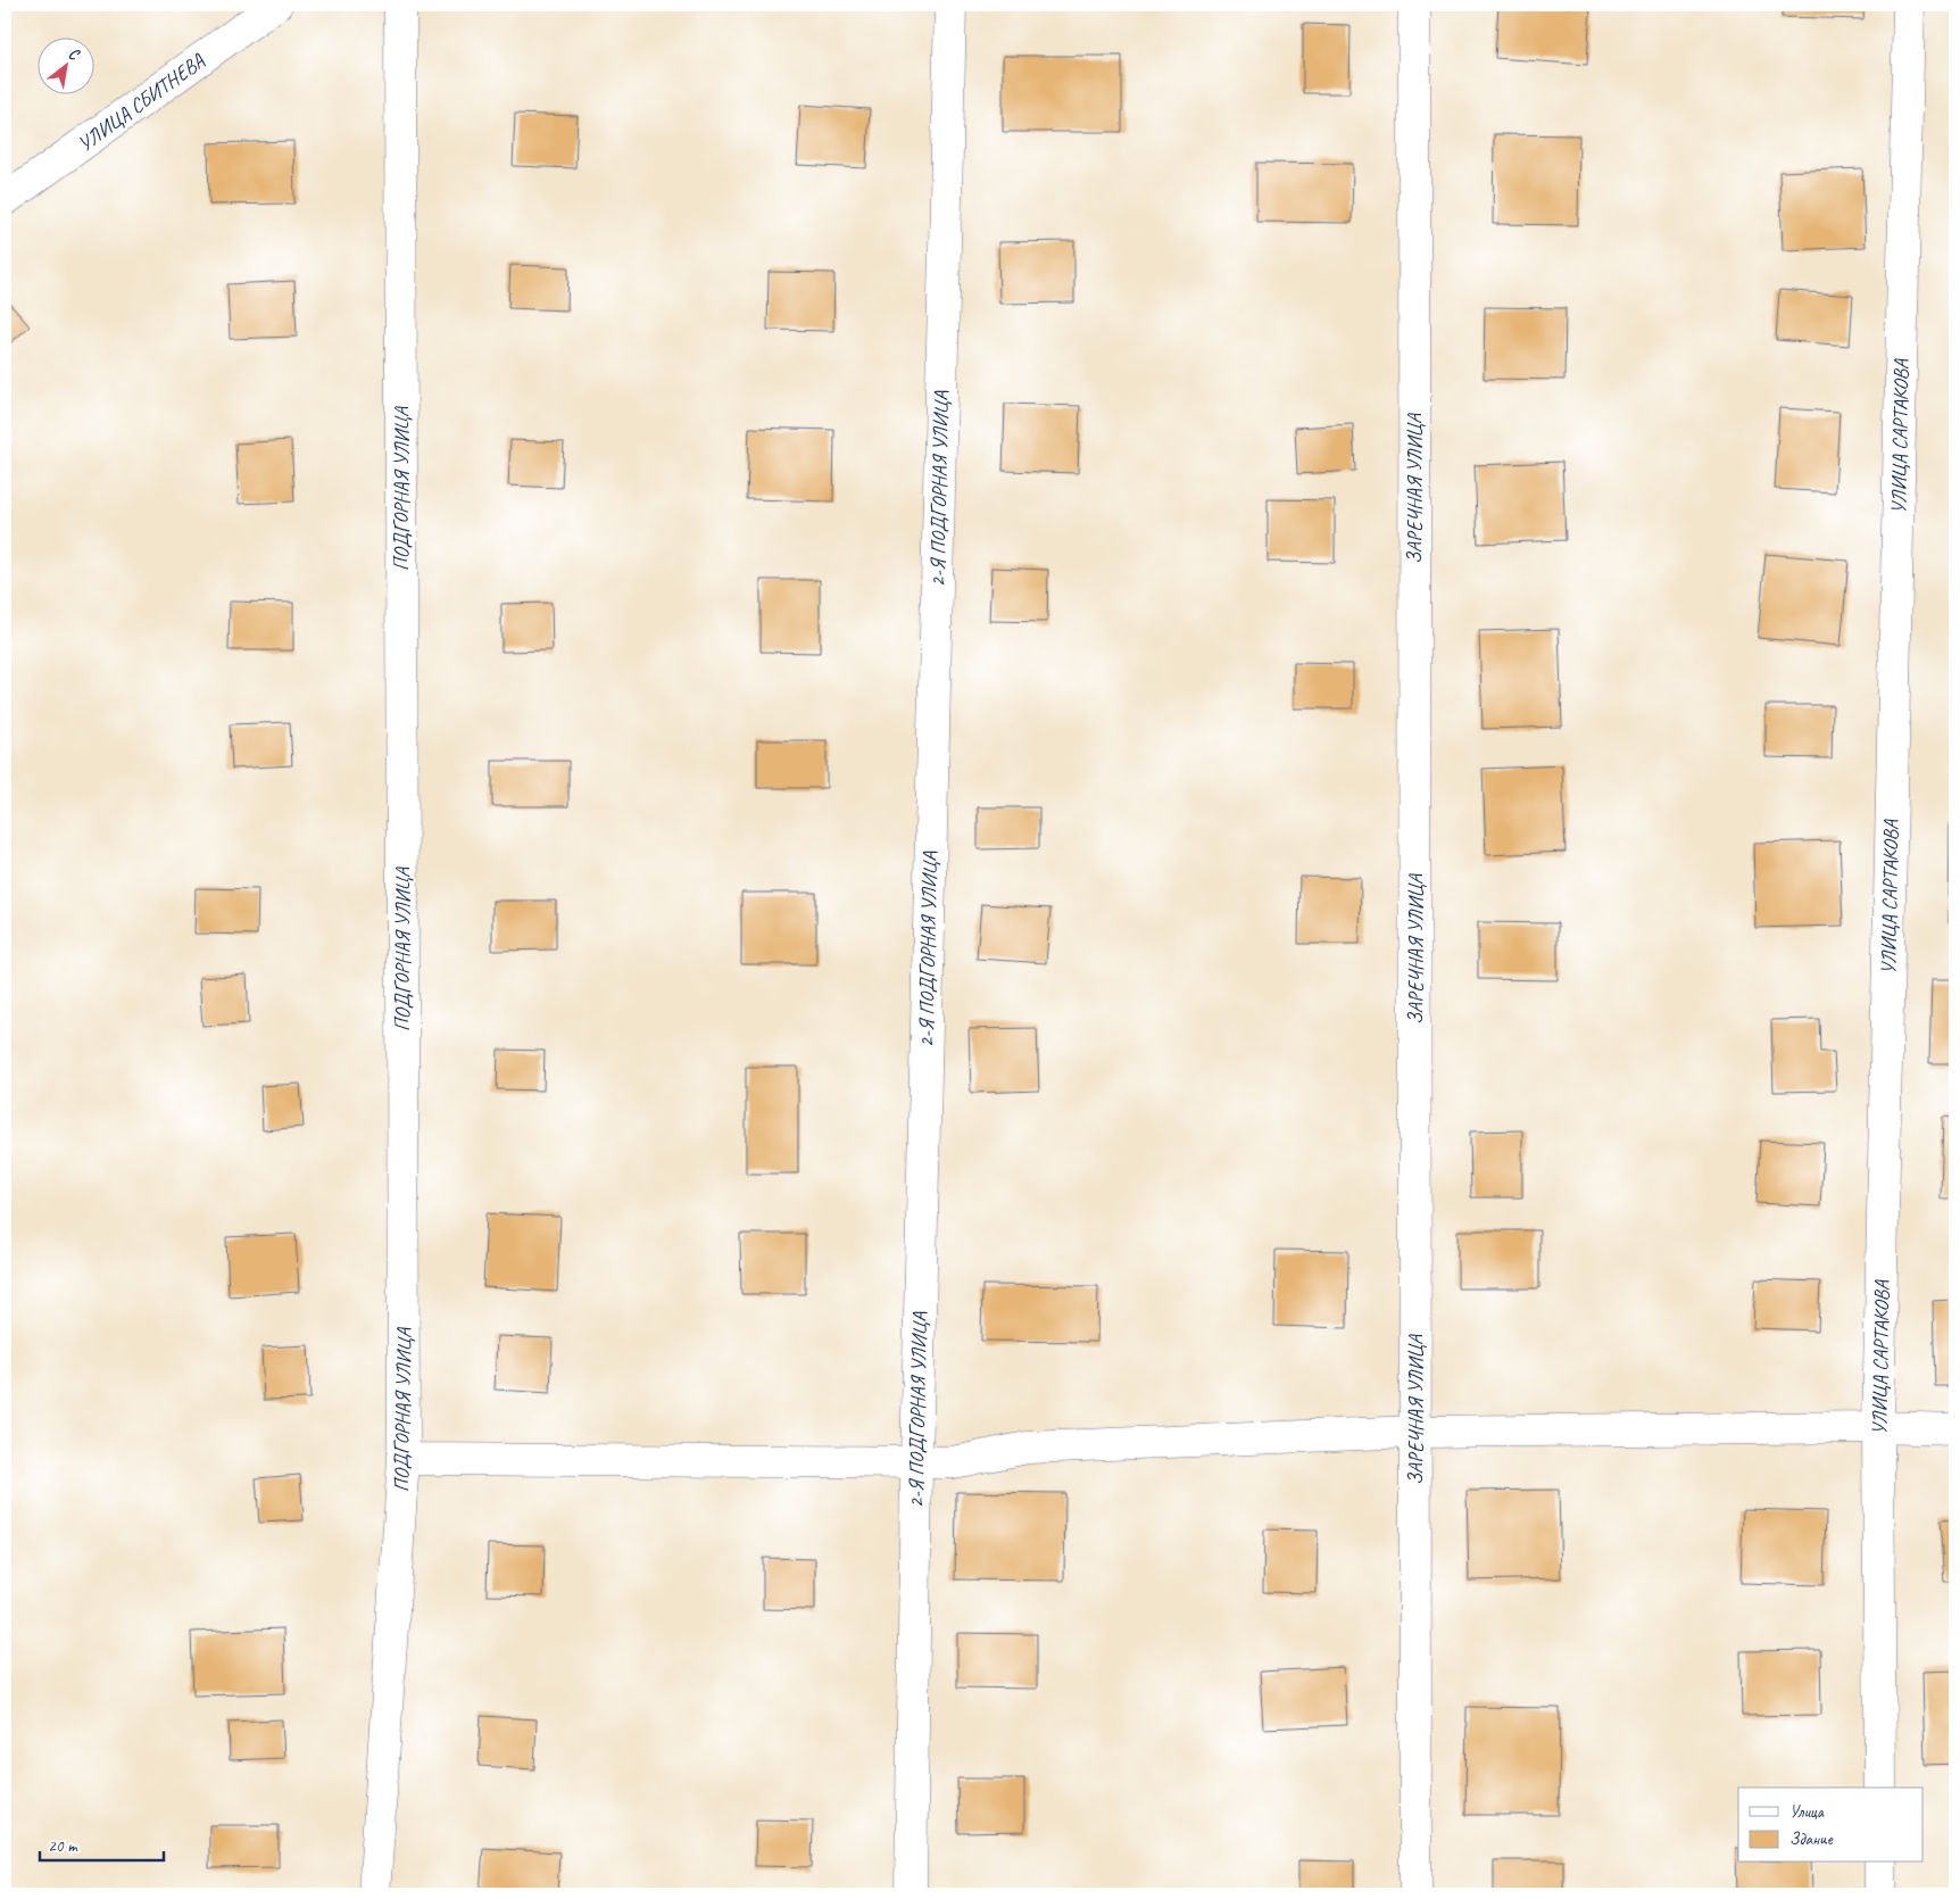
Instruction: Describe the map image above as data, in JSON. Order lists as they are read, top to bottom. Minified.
{"streets":{"street":["УЛИЦА СБИТНЕВА","УЛИЦА САРТАКОВА","ПОДГОРНАЯ УЛИЦА","2-Я ПОДГОРНАЯ УЛИЦА","ЗАРЕЧНАЯ УЛИЦА"]},"legend":["Улица","Здание"],"scale_bar":"20 m","north":"top right"}
